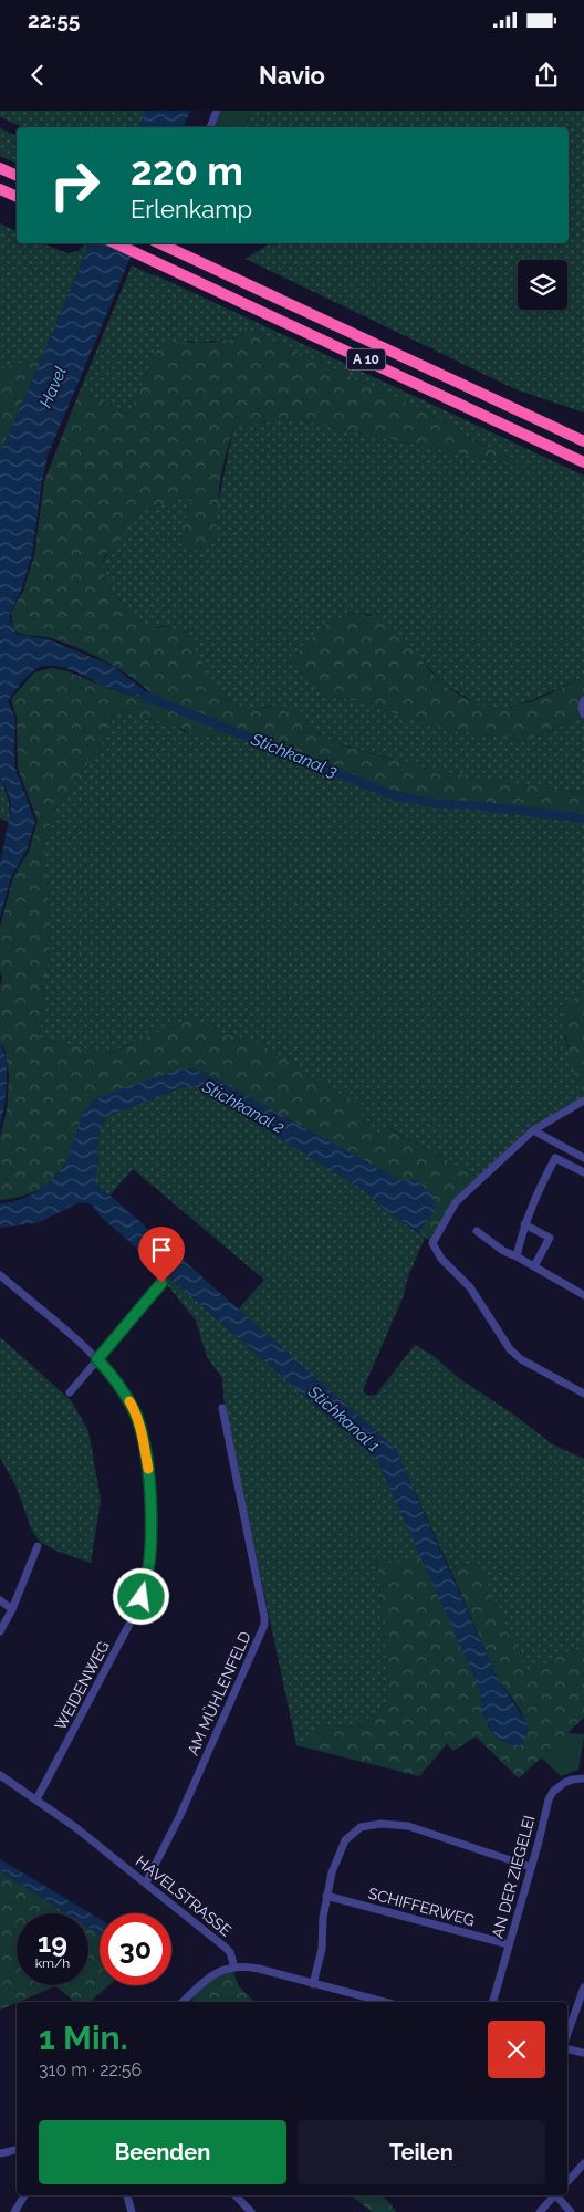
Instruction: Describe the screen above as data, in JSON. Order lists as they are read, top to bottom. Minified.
{"streets":{"highway":["A 10"],"street":["WEIDENWEG","AM MÜHLENFELD","AN DER ZIEGELEI","HAVELSTRASSE","SCHIFFERWEG"]},"crossings":[["WEIDENWEG","HAVELSTRASSE"],["AM MÜHLENFELD","HAVELSTRASSE"],["AN DER ZIEGELEI","SCHIFFERWEG"]],"water":["Havel","Stichkanal 3","Stichkanal 2","Stichkanal 1"],"page":{"status":"22:55","header":"Navio","turn":["220 m","Erlenkamp"],"speed":"19 km/h","limit":"30","heading":["1 Min.","310 m · 22:56"],"buttons":["Beenden","Teilen"]}}
